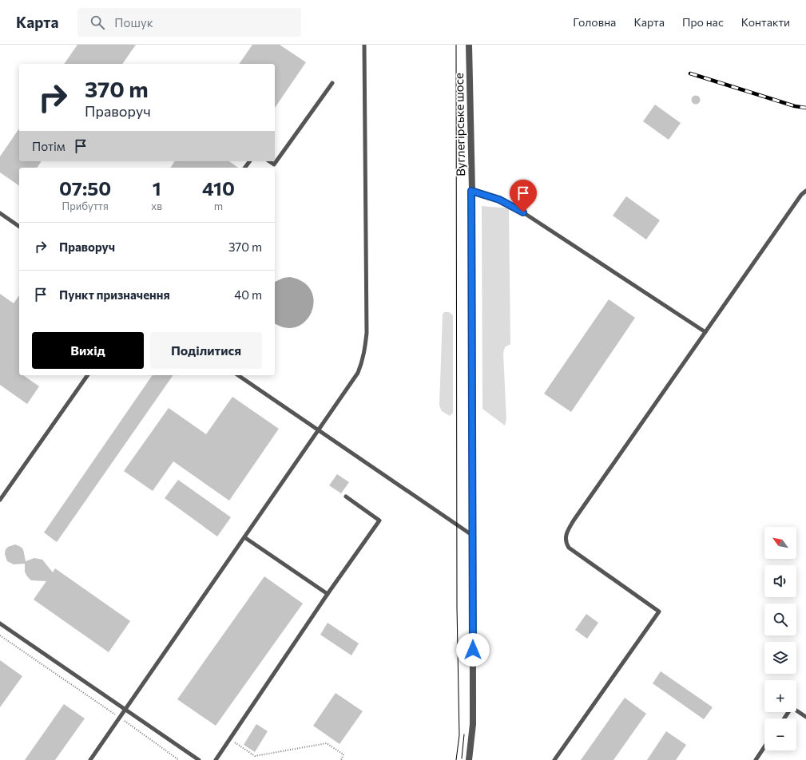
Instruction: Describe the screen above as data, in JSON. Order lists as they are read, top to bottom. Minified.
{"streets":{"street":["Вуглегірське шосе"]},"north":"top left","page":{"header":"Карта","search":"Пошук","nav":["Головна","Карта","Про нас","Контакти"],"turn":["370 m","Праворуч"],"then":"Потім","eta":["07:50","Прибуття","1","хв","410","m"],"list":[{"name":"Праворуч","value":"370 m"},{"name":"Пункт призначення","value":"40 m"}],"buttons":["Вихід","Поділитися"],"map_buttons":["+","−"]}}
